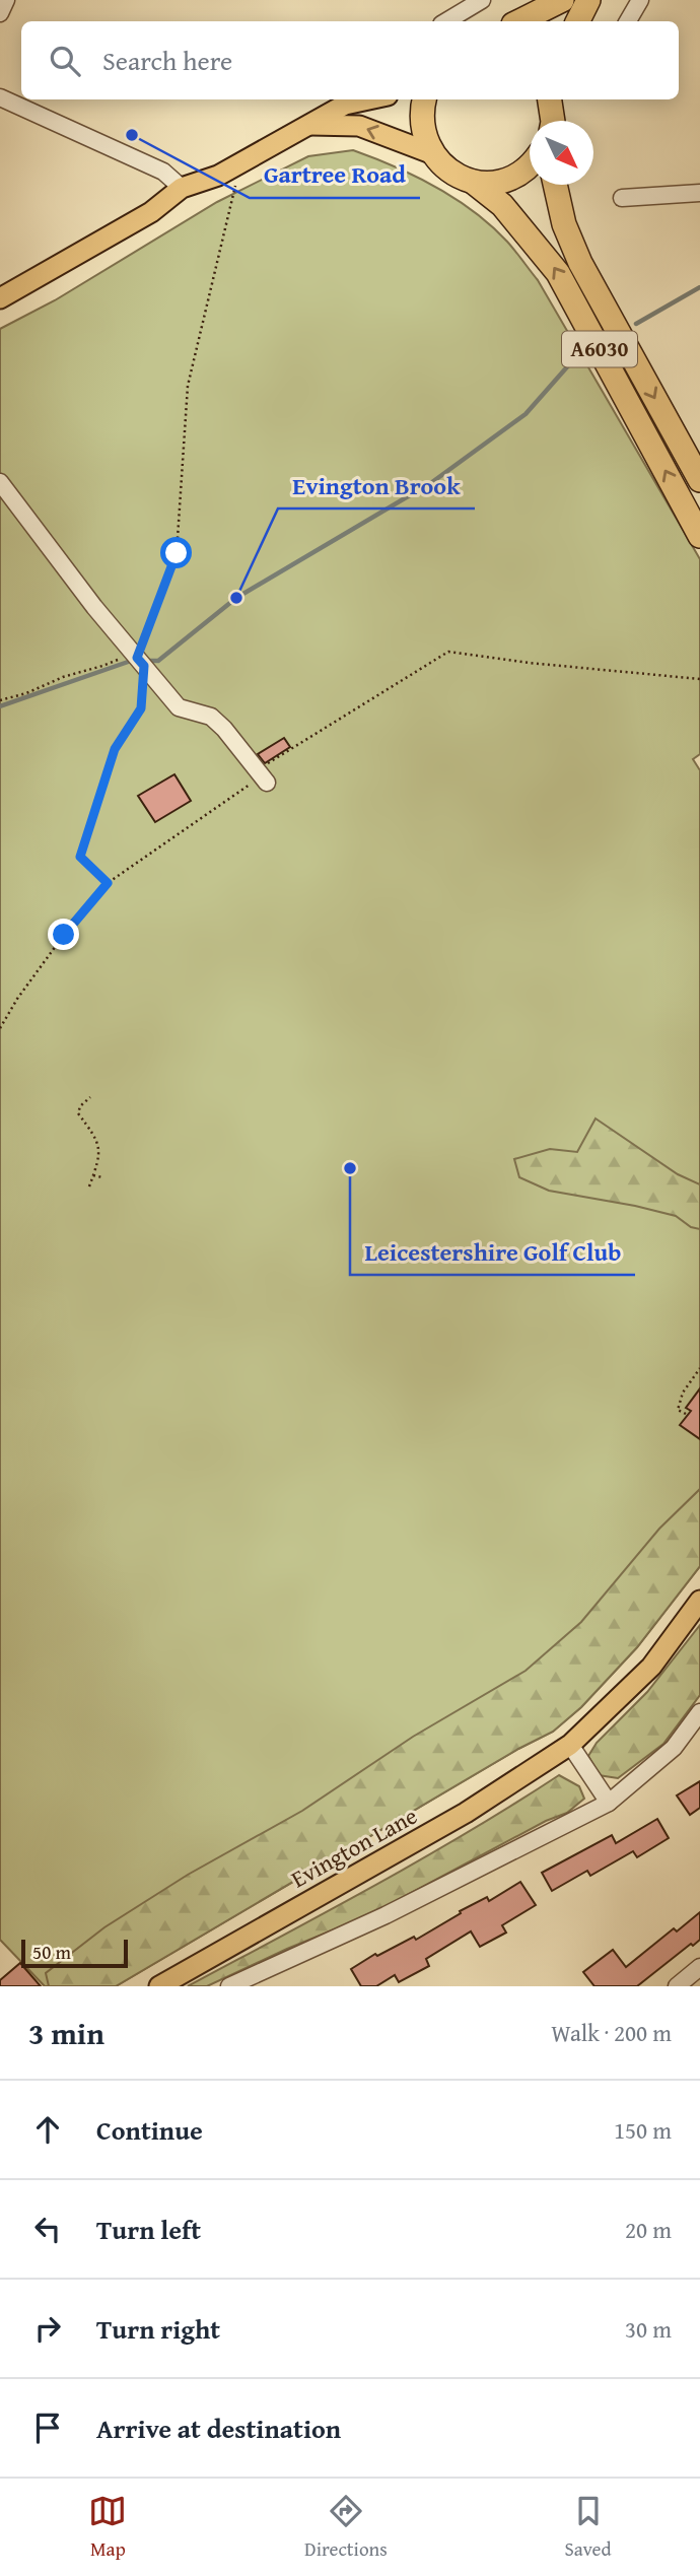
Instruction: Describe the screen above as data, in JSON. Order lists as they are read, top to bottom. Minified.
{"streets":{"highway":["A6030"],"main road":["Evington Lane"]},"places":["Gartree Road","Evington Brook","Leicestershire Golf Club"],"scale_bar":"50 m","north":"bottom right","page":{"search":"Search here","scale":"50 m","heading":["3 min","Walk · 200 m"],"list":[["Continue","150 m"],["Turn left","20 m"],["Turn right","30 m"],"Arrive at destination"],"nav":["Map","Directions","Saved"]}}
